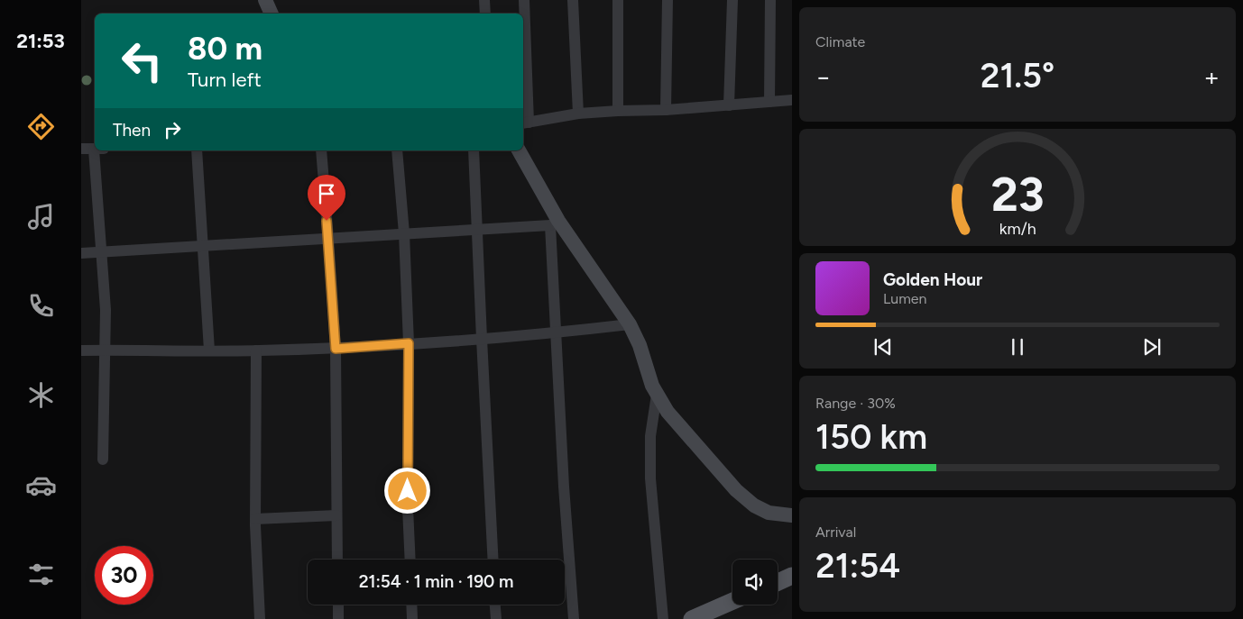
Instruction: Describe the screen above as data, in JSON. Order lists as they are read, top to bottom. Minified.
{"page":{"tabs":"21:53","tile":["Climate",["Range · 30%","150 km"],["Arrival","21:54"]],"turn":["80 m","Turn left"],"heat":["−","21.5°","+"],"then":"Then","song":["Golden Hour","Lumen"],"limit":"30","trip":"21:54 · 1 min · 190 m","gauge":["23","km/h"]}}
